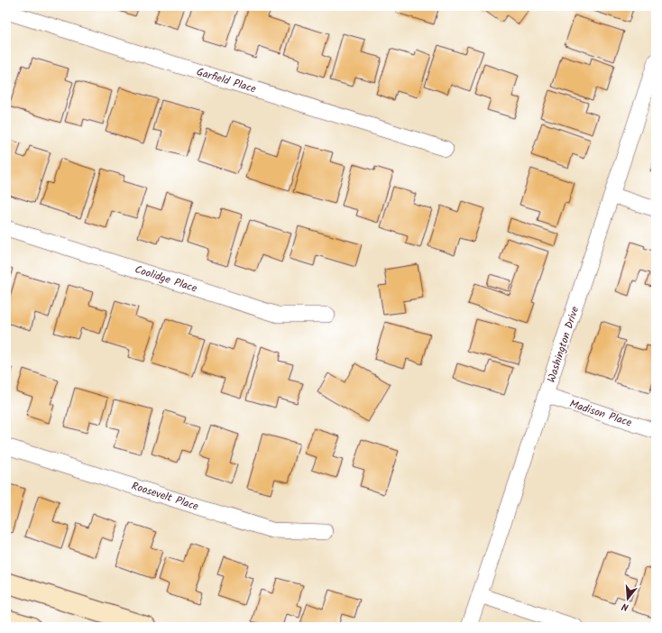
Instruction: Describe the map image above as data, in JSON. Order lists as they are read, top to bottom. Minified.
{"streets":{"street":["Garfield Place","Coolidge Place","Washington Drive","Madison Place","Roosevelt Place"]},"crossings":[["Washington Drive","Madison Place"]],"north":"bottom"}
